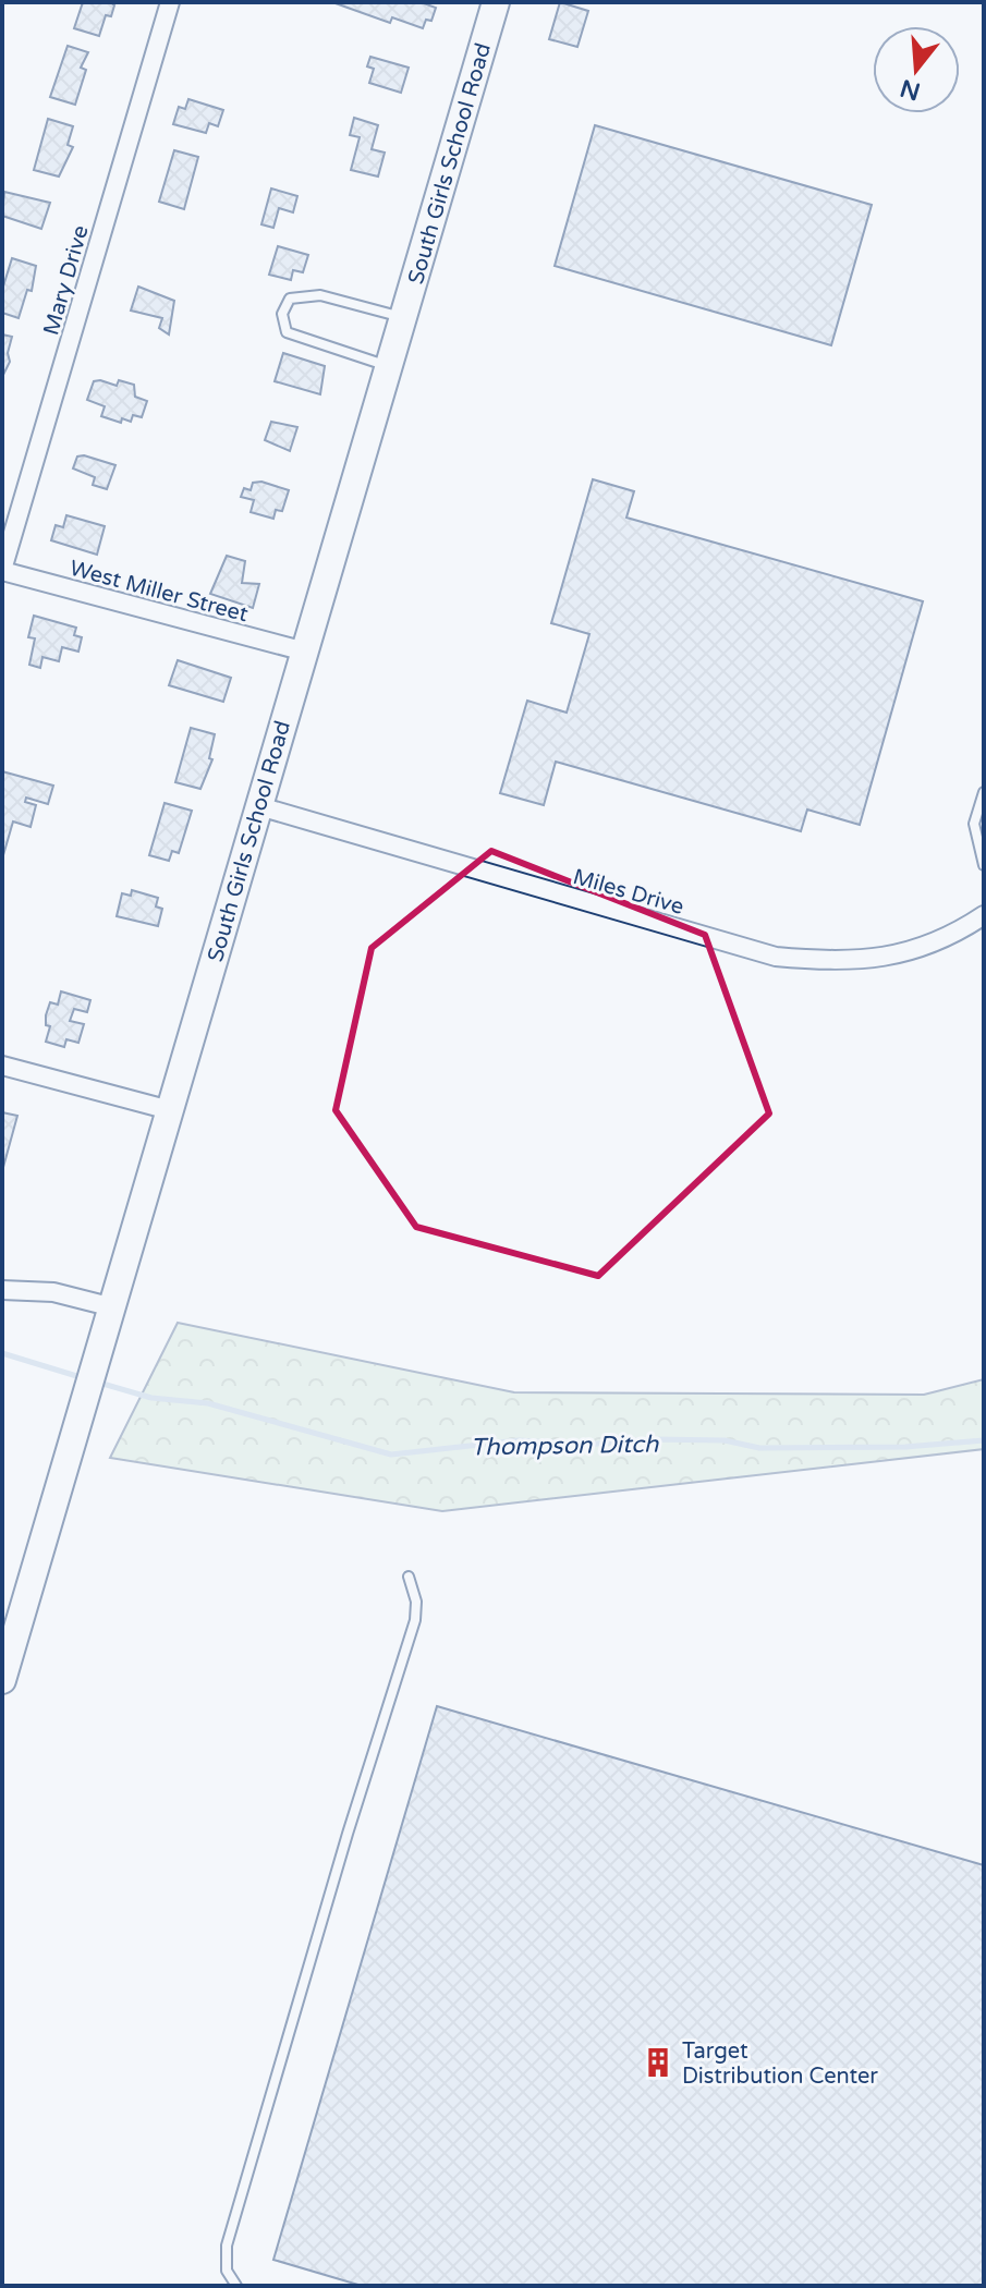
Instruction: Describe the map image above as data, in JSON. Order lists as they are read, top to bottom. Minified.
{"streets":{"main road":["South Girls School Road"],"street":["Mary Drive","West Miller Street","Miles Drive"]},"crossings":[["South Girls School Road","West Miller Street"],["South Girls School Road","Miles Drive"],["Mary Drive","West Miller Street"]],"water":["Thompson Ditch"],"places":{"building":["Target Distribution Center"]},"north":"bottom"}
